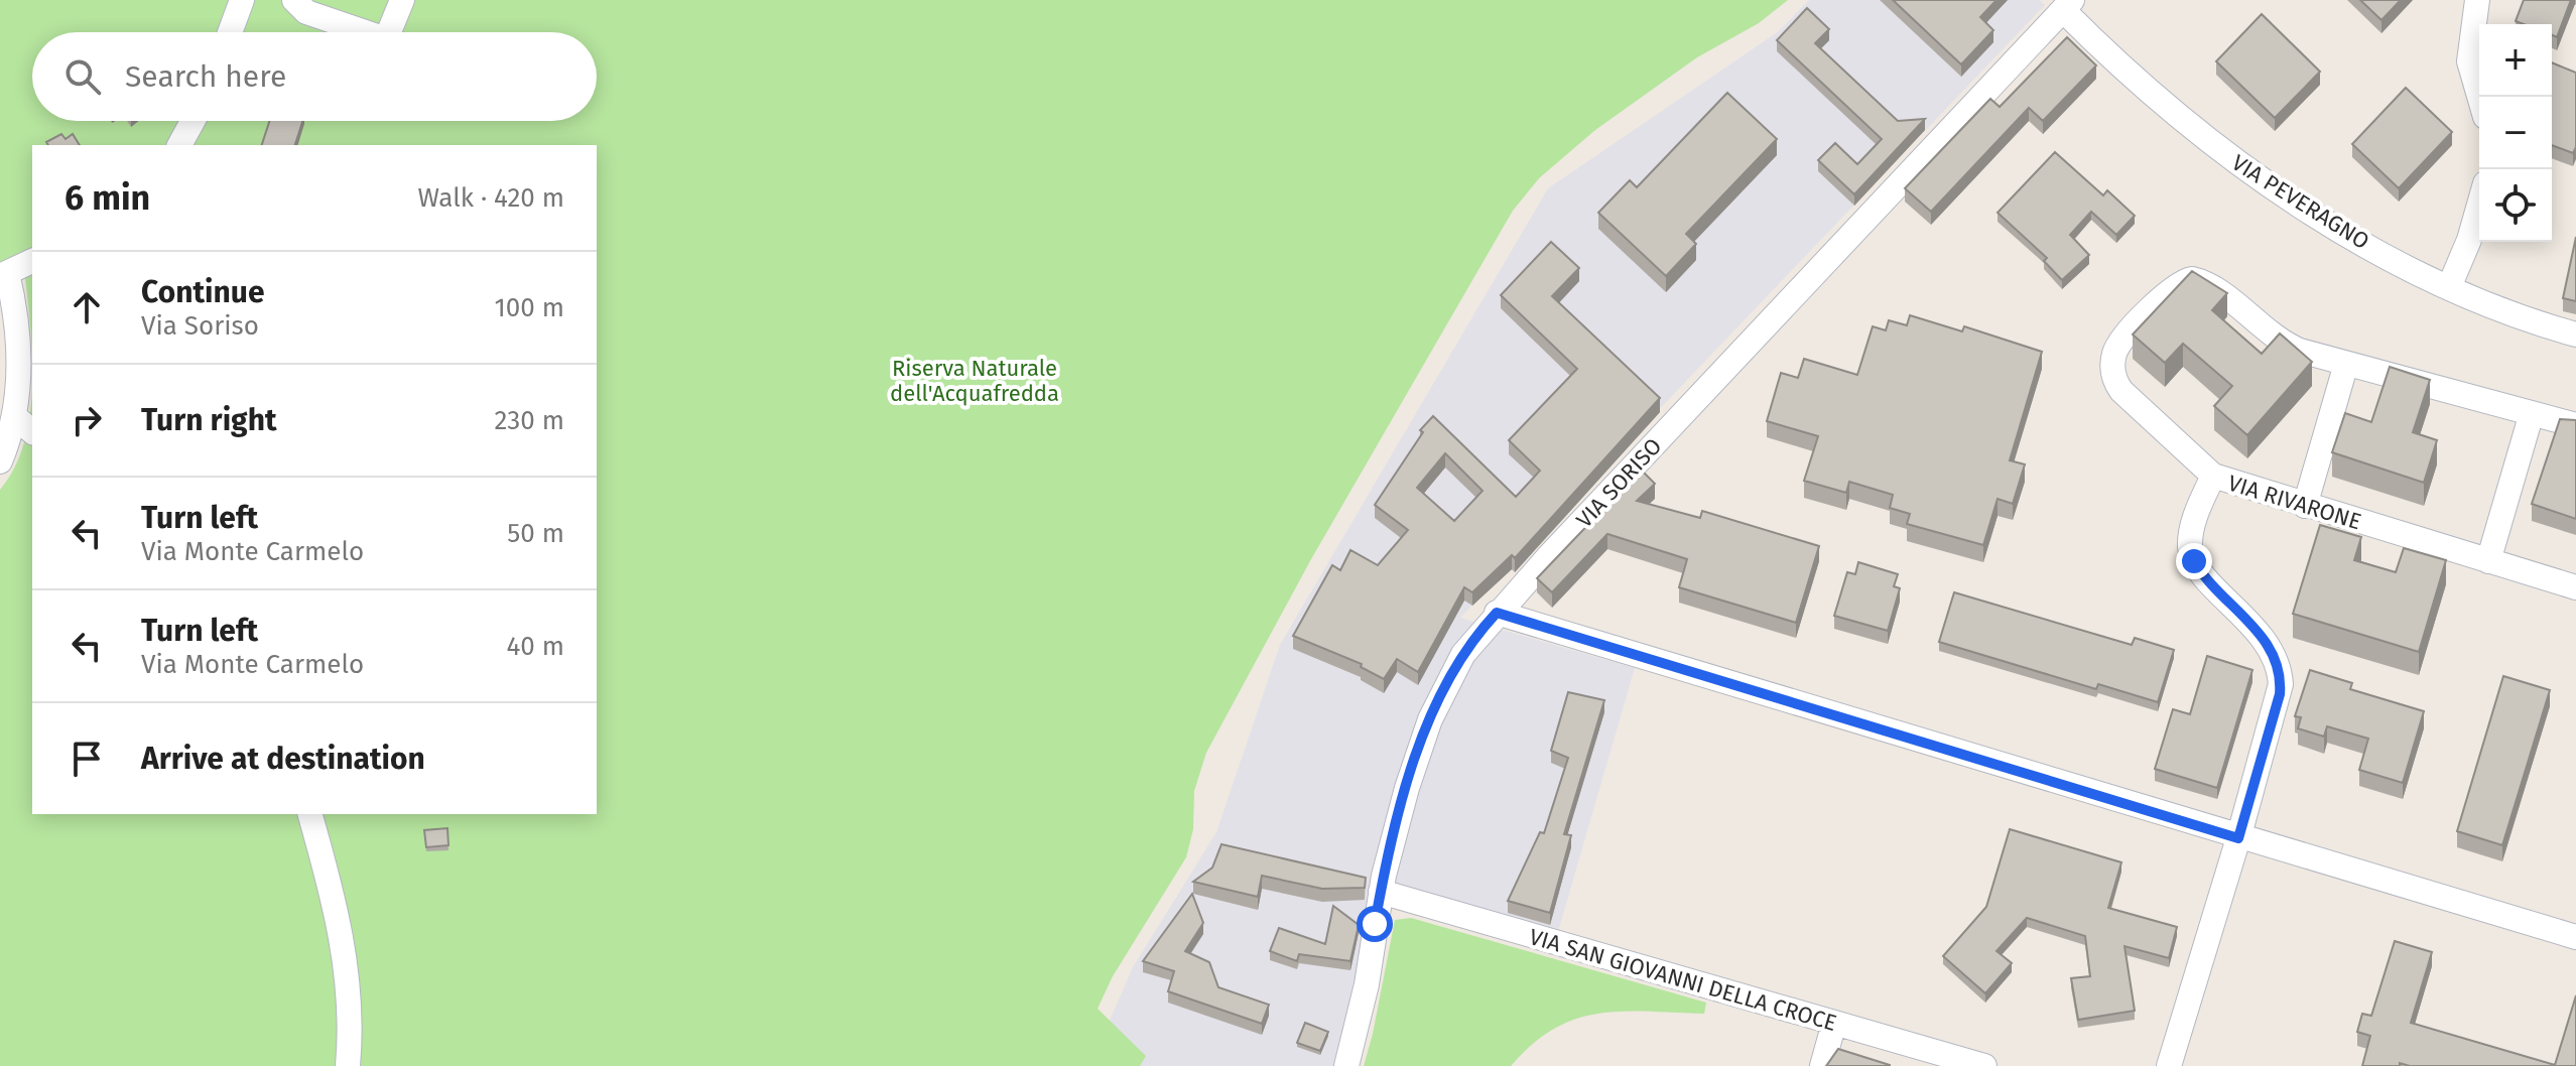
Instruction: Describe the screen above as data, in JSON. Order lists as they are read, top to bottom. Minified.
{"streets":{"street":["VIA PEVERAGNO","VIA SORISO","VIA RIVARONE","VIA SAN GIOVANNI DELLA CROCE"]},"crossings":[["VIA PEVERAGNO","VIA SORISO"],["VIA SORISO","VIA SAN GIOVANNI DELLA CROCE"]],"parks":["Riserva Naturale dell'Acquafredda"],"page":{"map_buttons":["+","−"],"search":"Search here","heading":["6 min","Walk · 420 m"],"list":[["Continue","Via Soriso","100 m"],["Turn right","230 m"],["Turn left","Via Monte Carmelo","50 m"],["Turn left","Via Monte Carmelo","40 m"],"Arrive at destination"]}}
